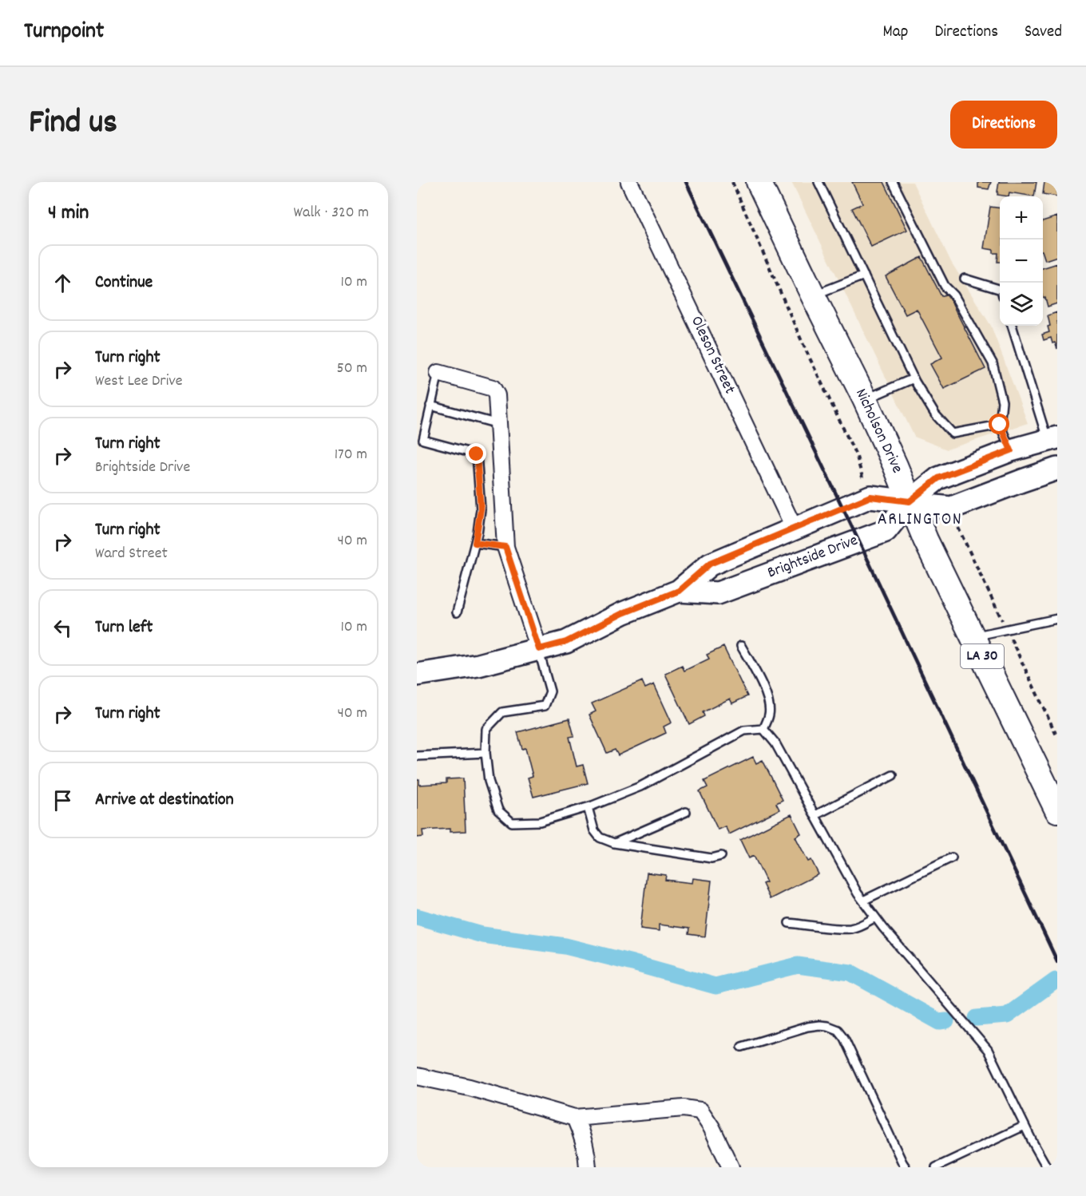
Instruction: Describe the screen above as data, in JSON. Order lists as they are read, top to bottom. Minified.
{"streets":{"main road":["Nicholson Drive","Brightside Drive","LA 30"],"street":["Oleson Street"]},"crossings":[["Oleson Street","Brightside Drive"],["Nicholson Drive","Brightside Drive"]],"districts":["ARLINGTON"],"page":{"header":"Turnpoint","nav":["Map","Directions","Saved"],"title":"Find us","buttons":"Directions","heading":["4 min","Walk · 320 m"],"map_buttons":["+","−"],"list":[["Continue","10 m"],["Turn right","West Lee Drive","50 m"],["Turn right","Brightside Drive","170 m"],["Turn right","Ward Street","40 m"],["Turn left","10 m"],["Turn right","40 m"],"Arrive at destination"]}}
